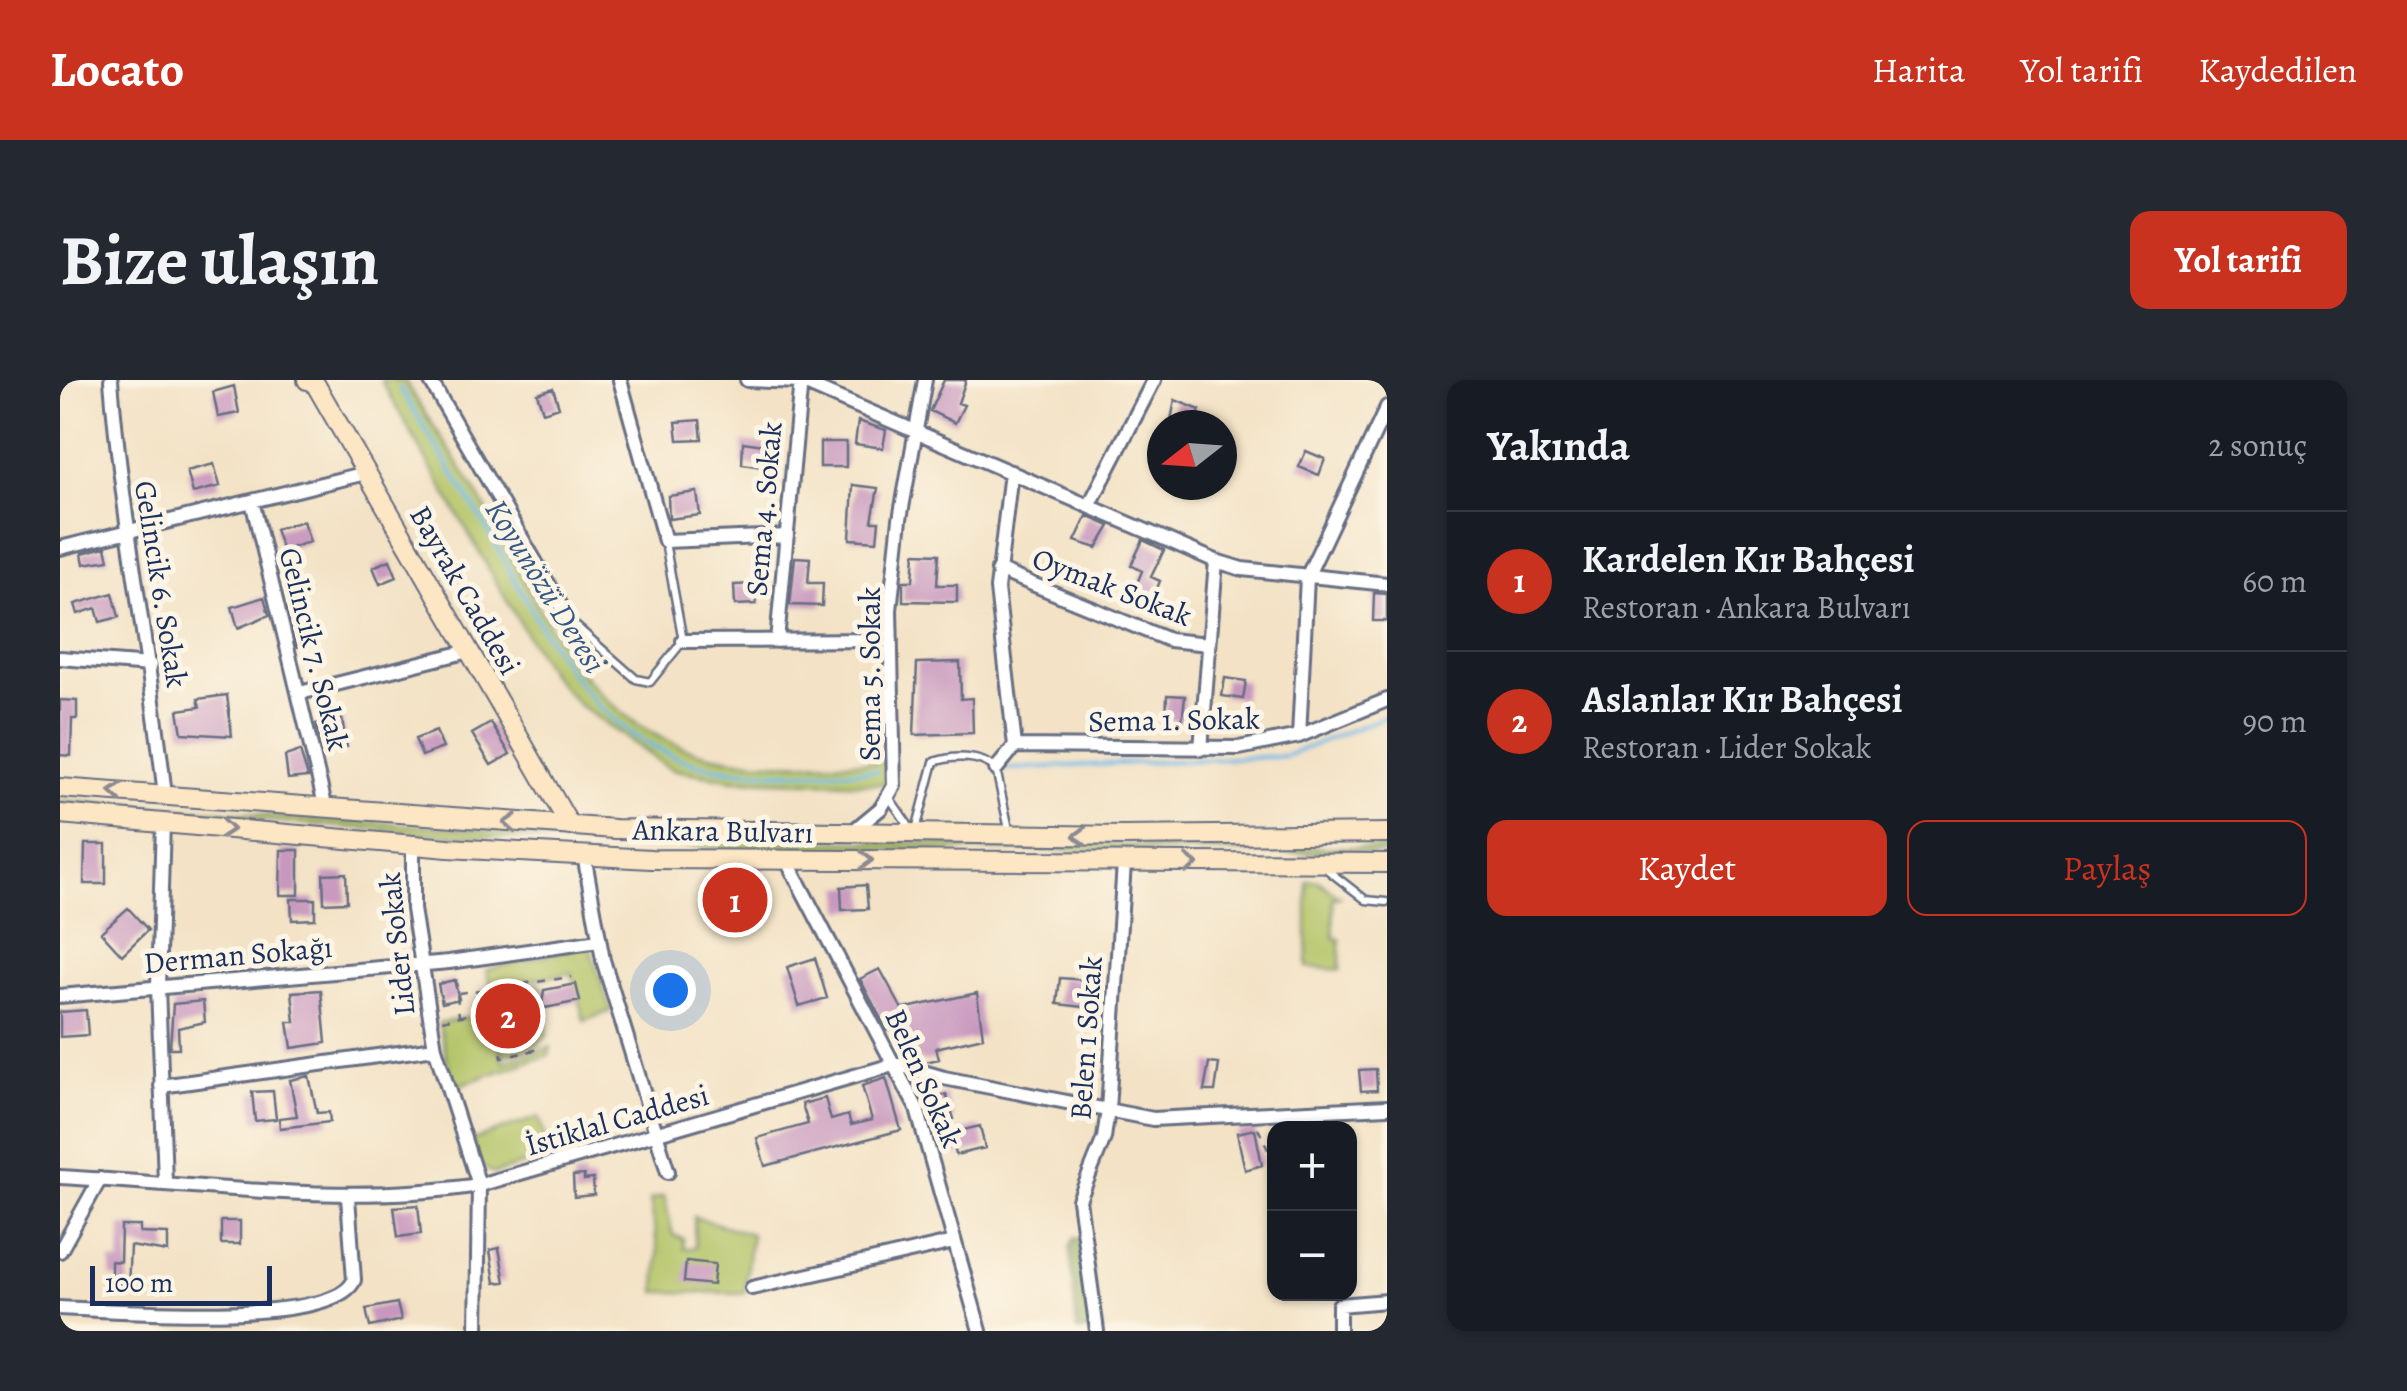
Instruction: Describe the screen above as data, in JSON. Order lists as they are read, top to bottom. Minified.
{"streets":{"main road":["Bayrak Caddesi","Ankara Bulvarı"],"street":["Sema 4. Sokak","Gelincik 6. Sokak","Oymak Sokak","Gelincik 7. Sokak","Sema 5. Sokak","Sema 1. Sokak","Lider Sokak","Derman Sokağı","Belen 1 Sokak","Belen Sokak","İstiklal Caddesi"]},"crossings":[["Gelincik 6. Sokak","Ankara Bulvarı"],["Bayrak Caddesi","Ankara Bulvarı"],["Gelincik 7. Sokak","Ankara Bulvarı"],["Sema 5. Sokak","Ankara Bulvarı"],["Ankara Bulvarı","Lider Sokak"],["Ankara Bulvarı","Belen 1 Sokak"],["Ankara Bulvarı","Belen Sokak"],["Lider Sokak","Derman Sokağı"],["Lider Sokak","İstiklal Caddesi"],["Belen Sokak","İstiklal Caddesi"]],"water":["Koyunözü Deresi"],"scale_bar":"100 m","north":"left","page":{"header":"Locato","nav":["Harita","Yol tarifi","Kaydedilen"],"buttons":["Yol tarifi",["Kaydet","Paylaş"]],"title":"Bize ulaşın","heading":["Yakında","2 sonuç"],"list":[{"mark":"1","name":"Kardelen Kır Bahçesi","note":"Restoran · Ankara Bulvarı","value":"60 m"},{"mark":"2","name":"Aslanlar Kır Bahçesi","note":"Restoran · Lider Sokak","value":"90 m"}],"pins":["1","2"],"map_buttons":["+","−"],"scale":"100 m"}}
